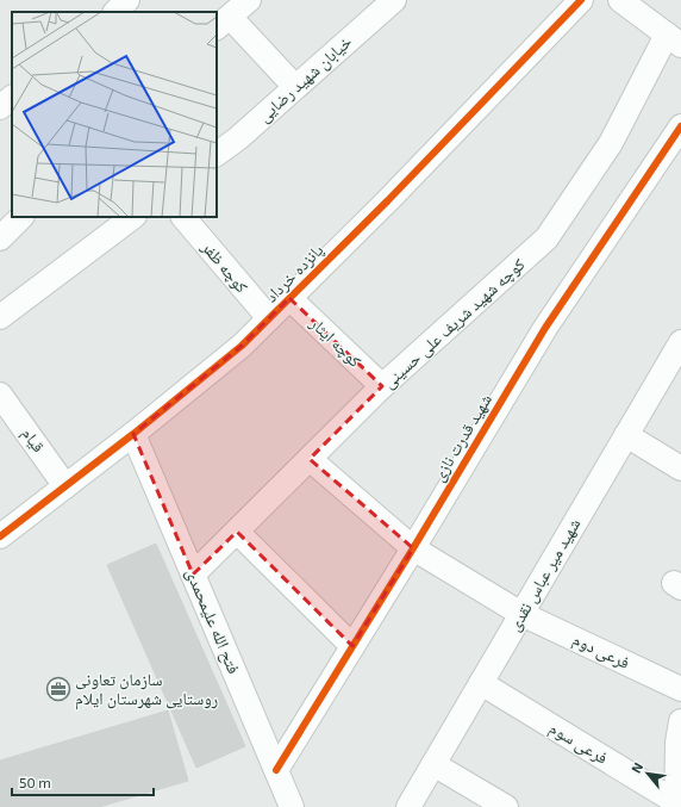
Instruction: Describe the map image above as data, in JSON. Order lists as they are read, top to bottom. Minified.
{"streets":{"street":["خیابان شهید رضایی","کوچه ظفر","پانزده خرداد","کوچه شهید شریف علی حسینی","کوچه ایثار","شهید قدرت نازی","قیام","شهید میر عباس نقدی","فتح الله علیمحمدی","فرعی دوم","فرعی سوم"]},"crossings":[["کوچه ظفر","پانزده خرداد"],["پانزده خرداد","کوچه ایثار"],["پانزده خرداد","قیام"],["پانزده خرداد","فتح الله علیمحمدی"],["کوچه شهید شریف علی حسینی","کوچه ایثار"],["کوچه شهید شریف علی حسینی","فتح الله علیمحمدی"],["کوچه شهید شریف علی حسینی","فرعی دوم"],["شهید قدرت نازی","فتح الله علیمحمدی"],["شهید قدرت نازی","فرعی دوم"],["شهید میر عباس نقدی","فرعی دوم"],["شهید میر عباس نقدی","فرعی سوم"]],"places":{"office":["سازمان تعاونی روستایی شهرستان ایلام"]},"scale_bar":"50 m","north":"top left"}
